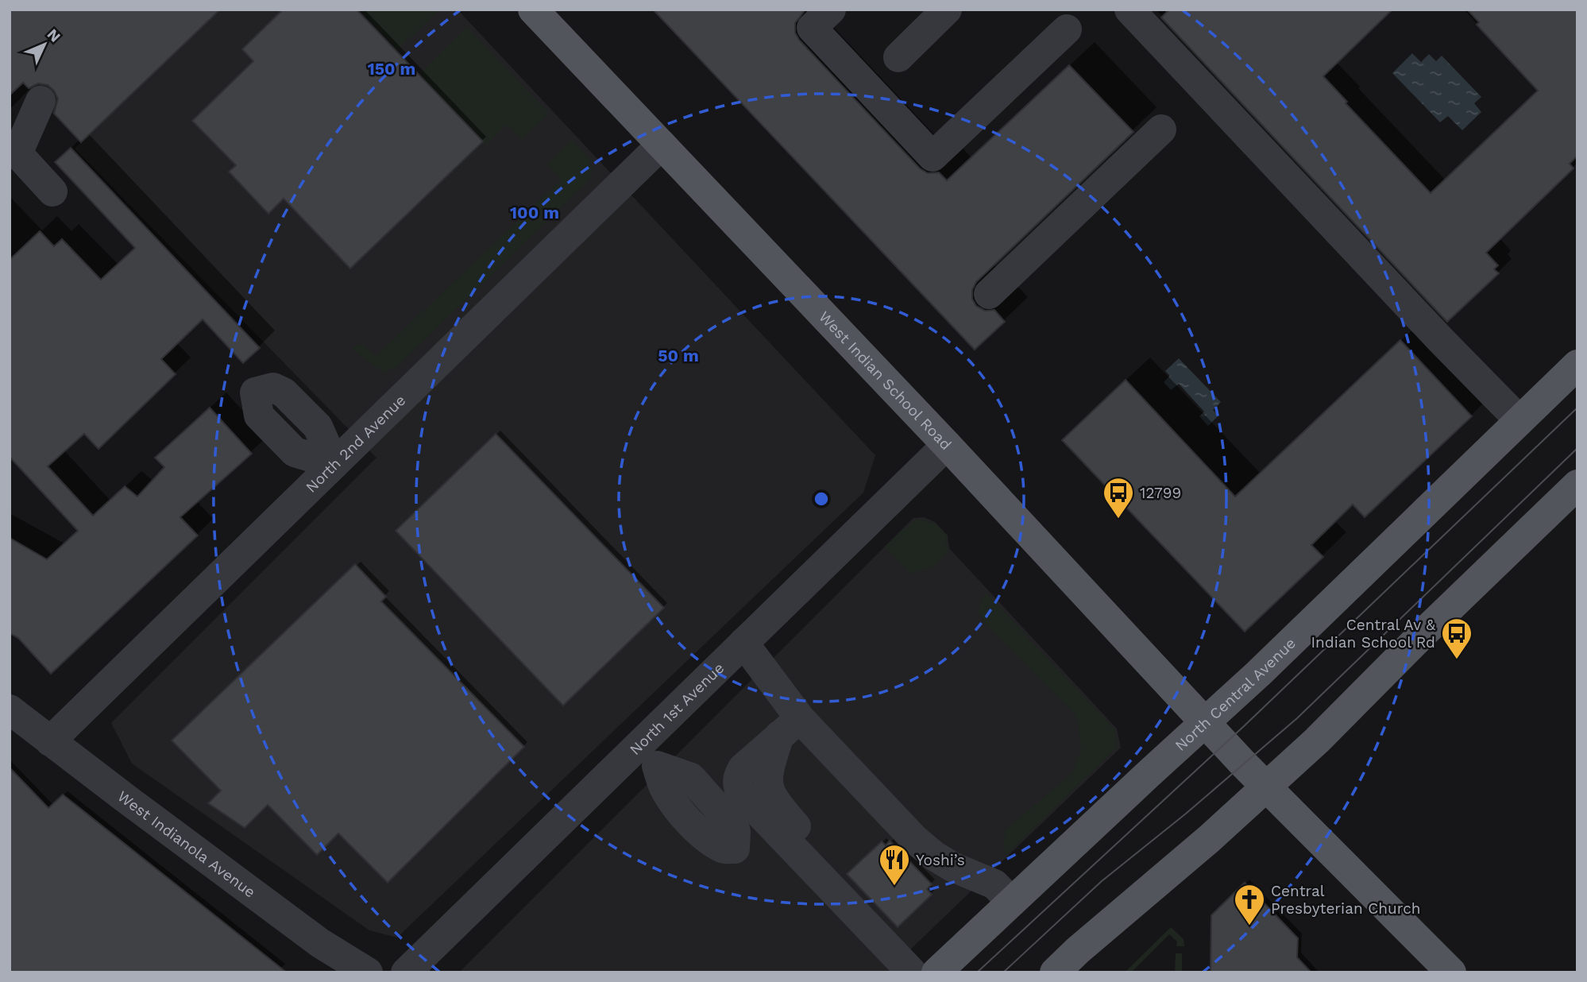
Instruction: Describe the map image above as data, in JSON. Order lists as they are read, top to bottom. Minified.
{"streets":{"main road":["West Indian School Road","North Central Avenue"],"street":["North 2nd Avenue","North 1st Avenue","West Indianola Avenue"]},"crossings":[["West Indian School Road","North 2nd Avenue"],["West Indian School Road","North Central Avenue"],["West Indian School Road","North 1st Avenue"],["North 2nd Avenue","West Indianola Avenue"]],"places":{"bus stop":["12799","Central Av & Indian School Rd"],"restaurant":["Yoshi’s"],"church":["Central Presbyterian Church"]},"north":"top right","rings":["150 m","100 m","50 m"]}
